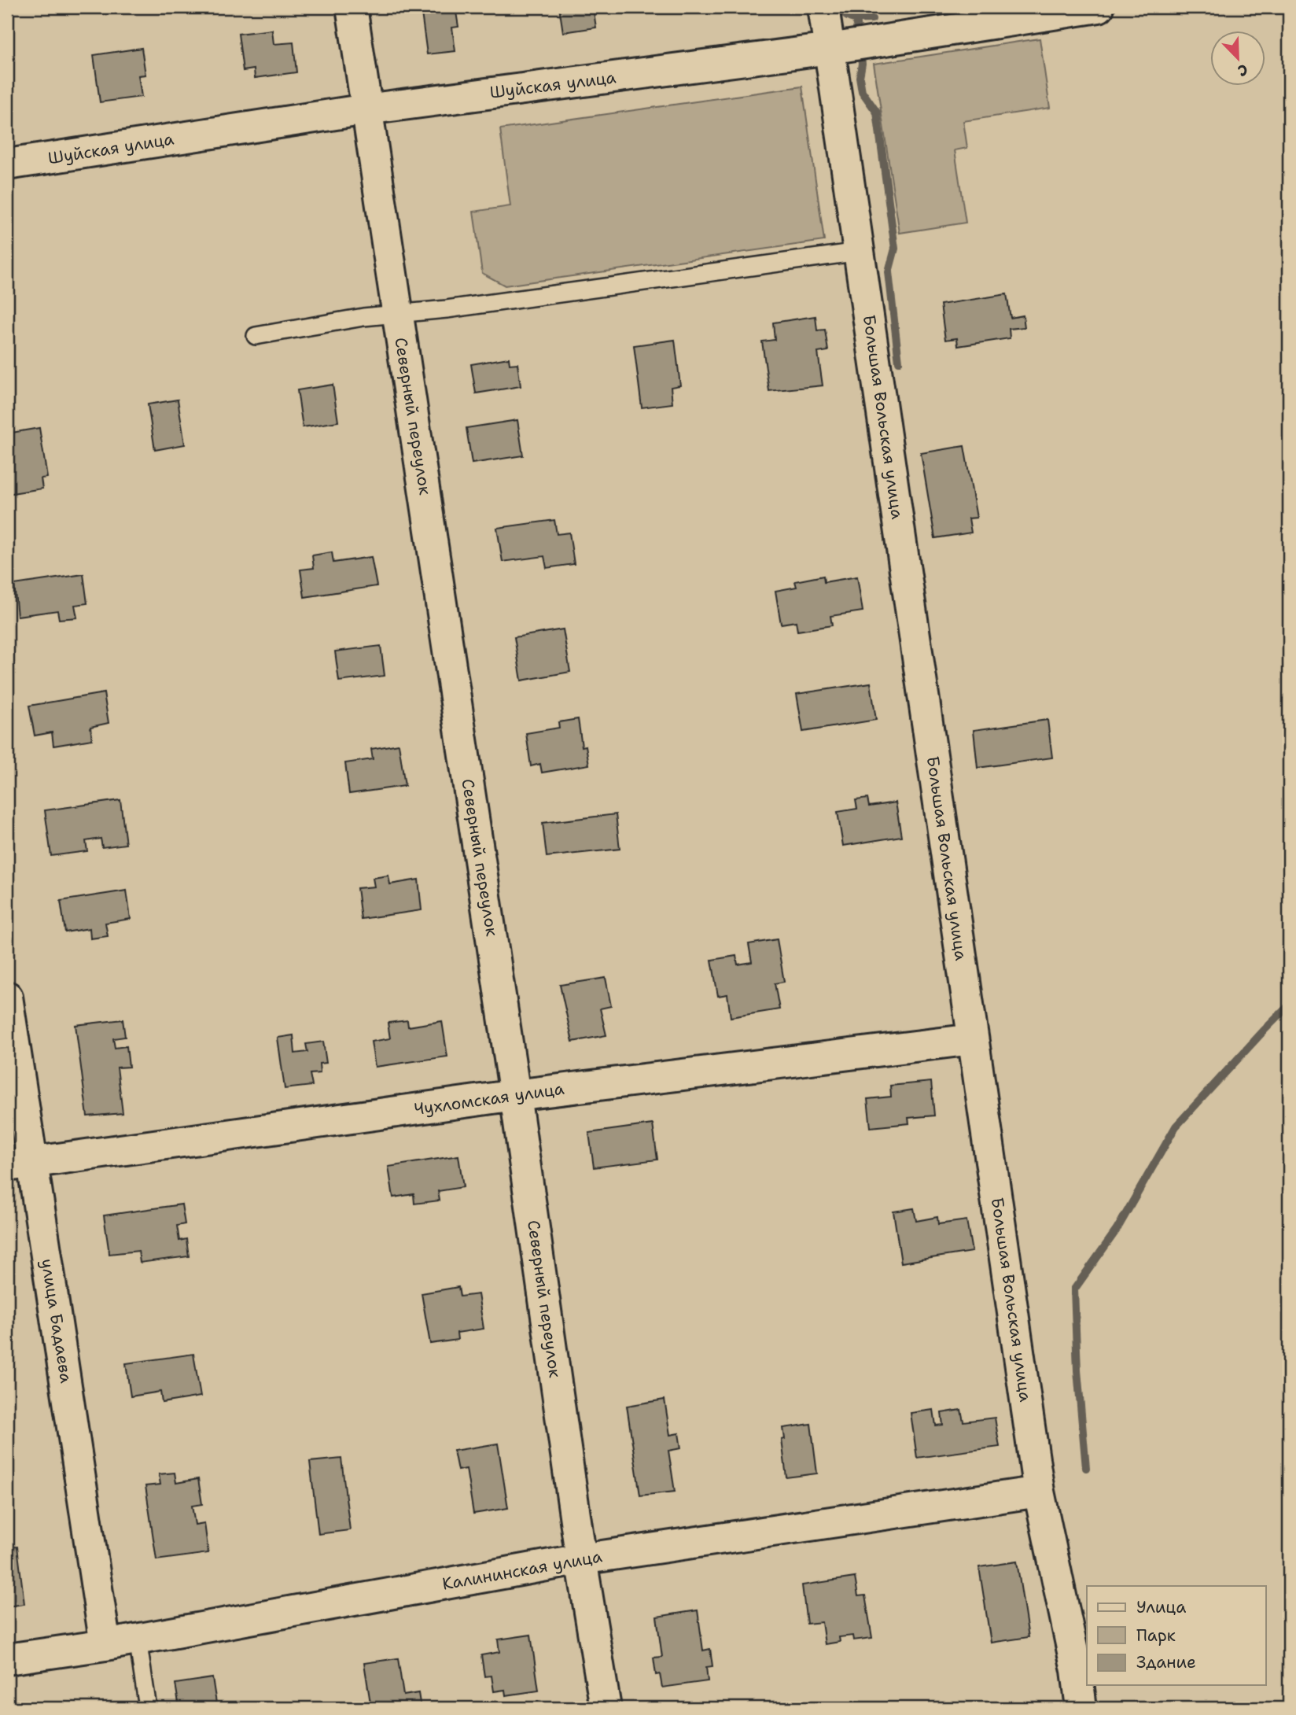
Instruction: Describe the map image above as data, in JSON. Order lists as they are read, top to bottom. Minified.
{"streets":{"street":["Шуйская улица","Северный переулок","Большая Вольская улица","Чухломская улица","улица Бадаева","Калининская улица"]},"crossings":[["Шуйская улица","Северный переулок"],["Шуйская улица","Большая Вольская улица"],["Северный переулок","Чухломская улица"],["Северный переулок","Калининская улица"],["Большая Вольская улица","Чухломская улица"],["Большая Вольская улица","Калининская улица"],["Чухломская улица","улица Бадаева"],["улица Бадаева","Калининская улица"]],"legend":["Улица","Парк","Здание"],"north":"bottom right"}
